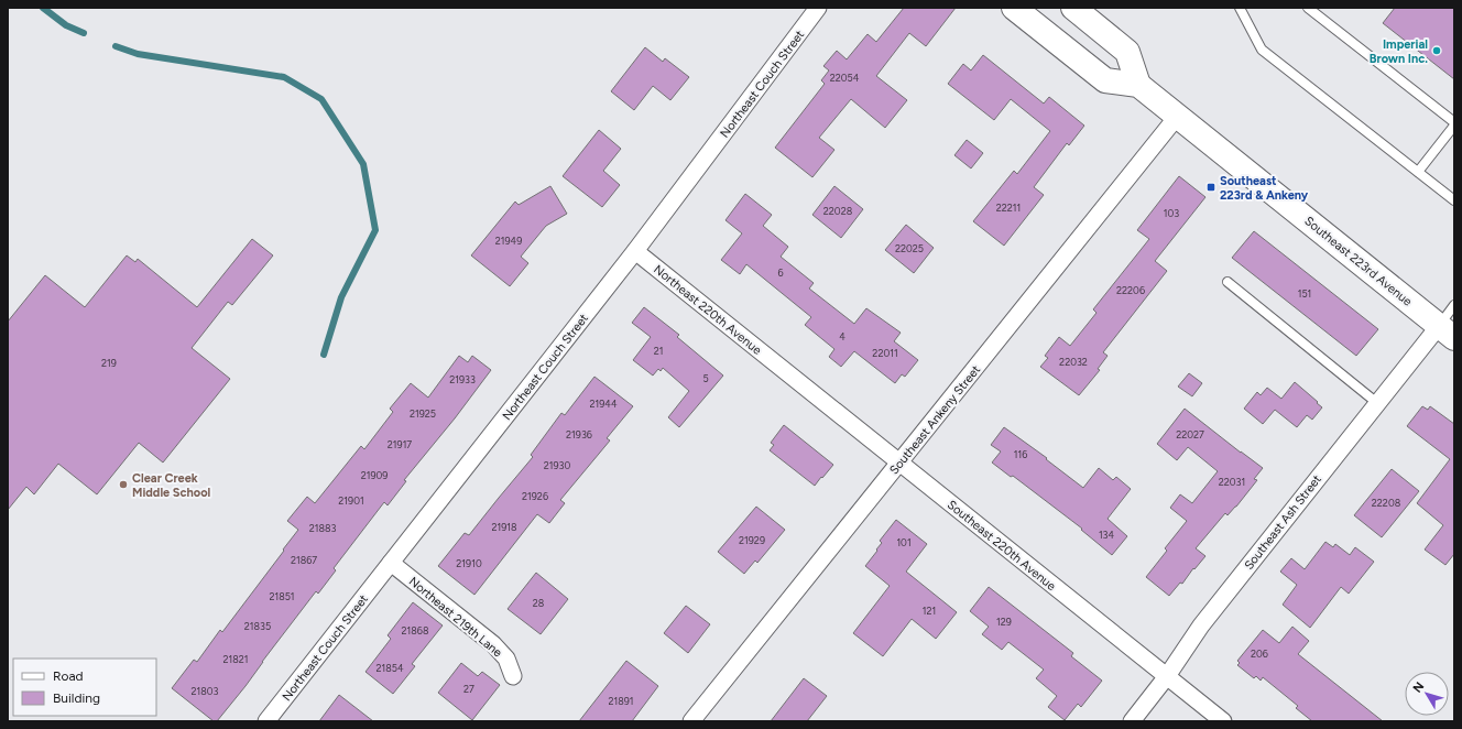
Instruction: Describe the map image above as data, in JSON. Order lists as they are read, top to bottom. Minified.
{"streets":{"main road":["Southeast 223rd Avenue"],"street":["Northeast Couch Street","Northeast 220th Avenue","Southeast Ankeny Street","Southeast Ash Street","Southeast 220th Avenue","Northeast 219th Lane"]},"crossings":[["Northeast Couch Street","Northeast 220th Avenue"],["Northeast Couch Street","Northeast 219th Lane"],["Southeast 223rd Avenue","Southeast Ankeny Street"],["Southeast 223rd Avenue","Southeast Ash Street"],["Northeast 220th Avenue","Southeast 220th Avenue"],["Southeast Ankeny Street","Southeast 220th Avenue"],["Southeast Ash Street","Southeast 220th Avenue"]],"places":{"other":["Imperial Brown Inc.","Clear Creek Middle School"],"transit":["Southeast 223rd & Ankeny"]},"house_numbers":["22054","22211","22028","103","21949","22025","6","22206","151","4","21","22011","22032","219","5","21933","21944","21925","21936","22027","21917","116","21930","21909","22031","21926","21901","22208","21918","21883","134","21929","101","21867","21910","21851","28","121","129","21835","21868","206","21821","21854","27","21803","21891"],"legend":["Road","Building"],"north":"top left"}
